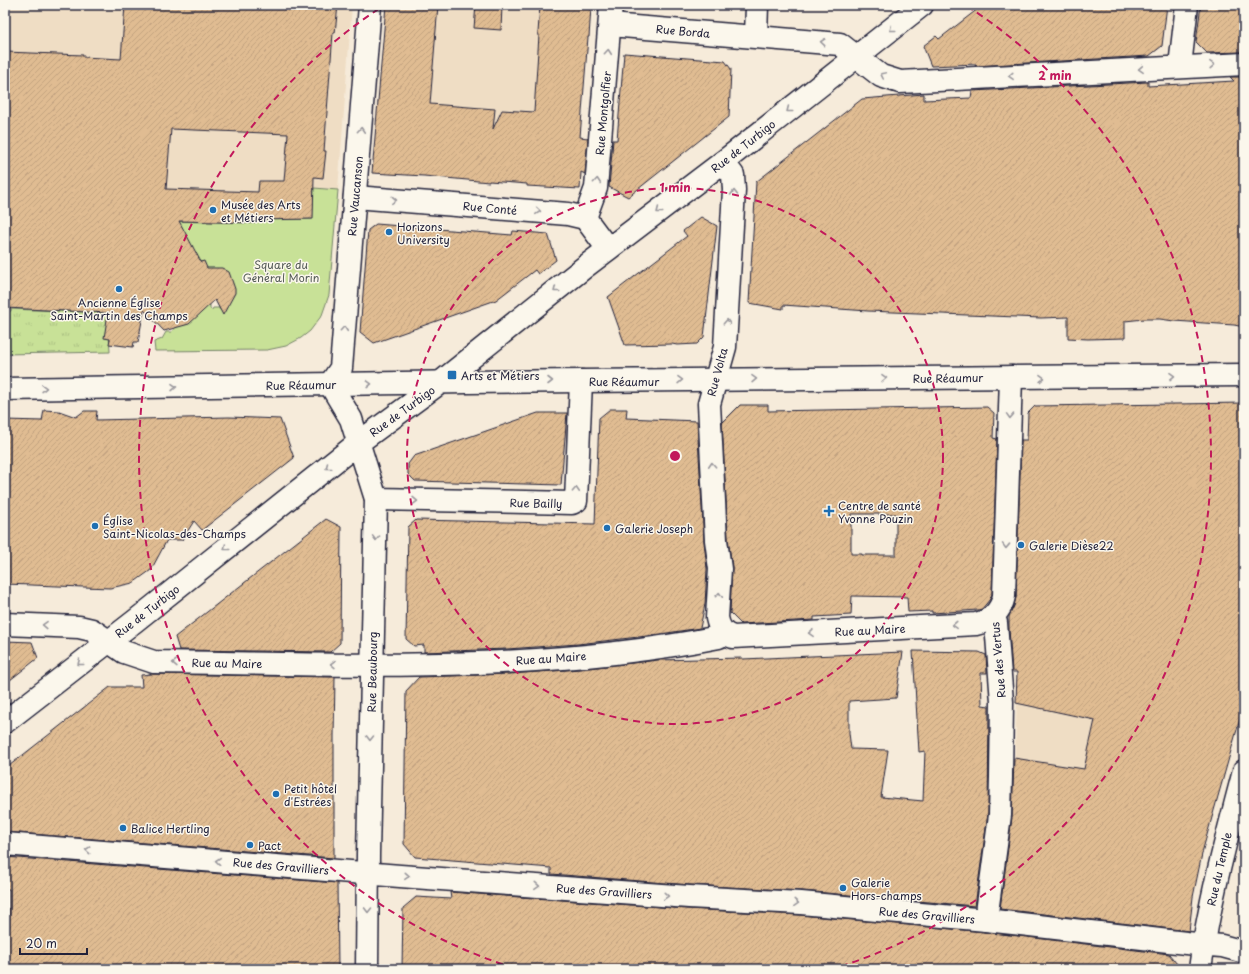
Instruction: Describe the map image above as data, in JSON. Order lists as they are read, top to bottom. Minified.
{"streets":{"street":["Rue Borda","Rue Montgolfier","Rue de Turbigo","Rue Vaucanson","Rue Conté","Rue Volta","Rue Réaumur","Rue Bailly","Rue au Maire","Rue des Vertus","Rue Beaubourg","Rue des Gravilliers","Rue du Temple"]},"crossings":[["Rue Borda","Rue Montgolfier"],["Rue Montgolfier","Rue Conté"],["Rue de Turbigo","Rue Volta"],["Rue de Turbigo","Rue Réaumur"],["Rue de Turbigo","Rue au Maire"],["Rue de Turbigo","Rue Beaubourg"],["Rue Vaucanson","Rue Conté"],["Rue Vaucanson","Rue Réaumur"],["Rue Vaucanson","Rue Beaubourg"],["Rue Volta","Rue Réaumur"],["Rue Volta","Rue au Maire"],["Rue Réaumur","Rue Bailly"],["Rue Réaumur","Rue des Vertus"],["Rue Réaumur","Rue Beaubourg"],["Rue Bailly","Rue Beaubourg"],["Rue au Maire","Rue des Vertus"],["Rue au Maire","Rue Beaubourg"],["Rue des Vertus","Rue des Gravilliers"],["Rue Beaubourg","Rue des Gravilliers"],["Rue des Gravilliers","Rue du Temple"]],"one_way":["Rue Montgolfier","Rue de Turbigo","Rue Vaucanson","Rue Conté","Rue Volta","Rue Réaumur","Rue au Maire","Rue des Vertus","Rue Beaubourg"],"parks":["Square du Général Morin"],"places":{"other":["Musée des Arts et Métiers","Horizons University","Ancienne Église Saint-Martin des Champs","Église Saint-Nicolas-des-Champs","Galerie Joseph","Galerie Dièse22","Petit hôtel d'Estrées","Balice Hertling","Pact","Galerie Hors-champs"],"transit":["Arts et Métiers"],"health":["Centre de santé Yvonne Pouzin"]},"scale_bar":"20 m","rings":["2 min","1 min"]}
